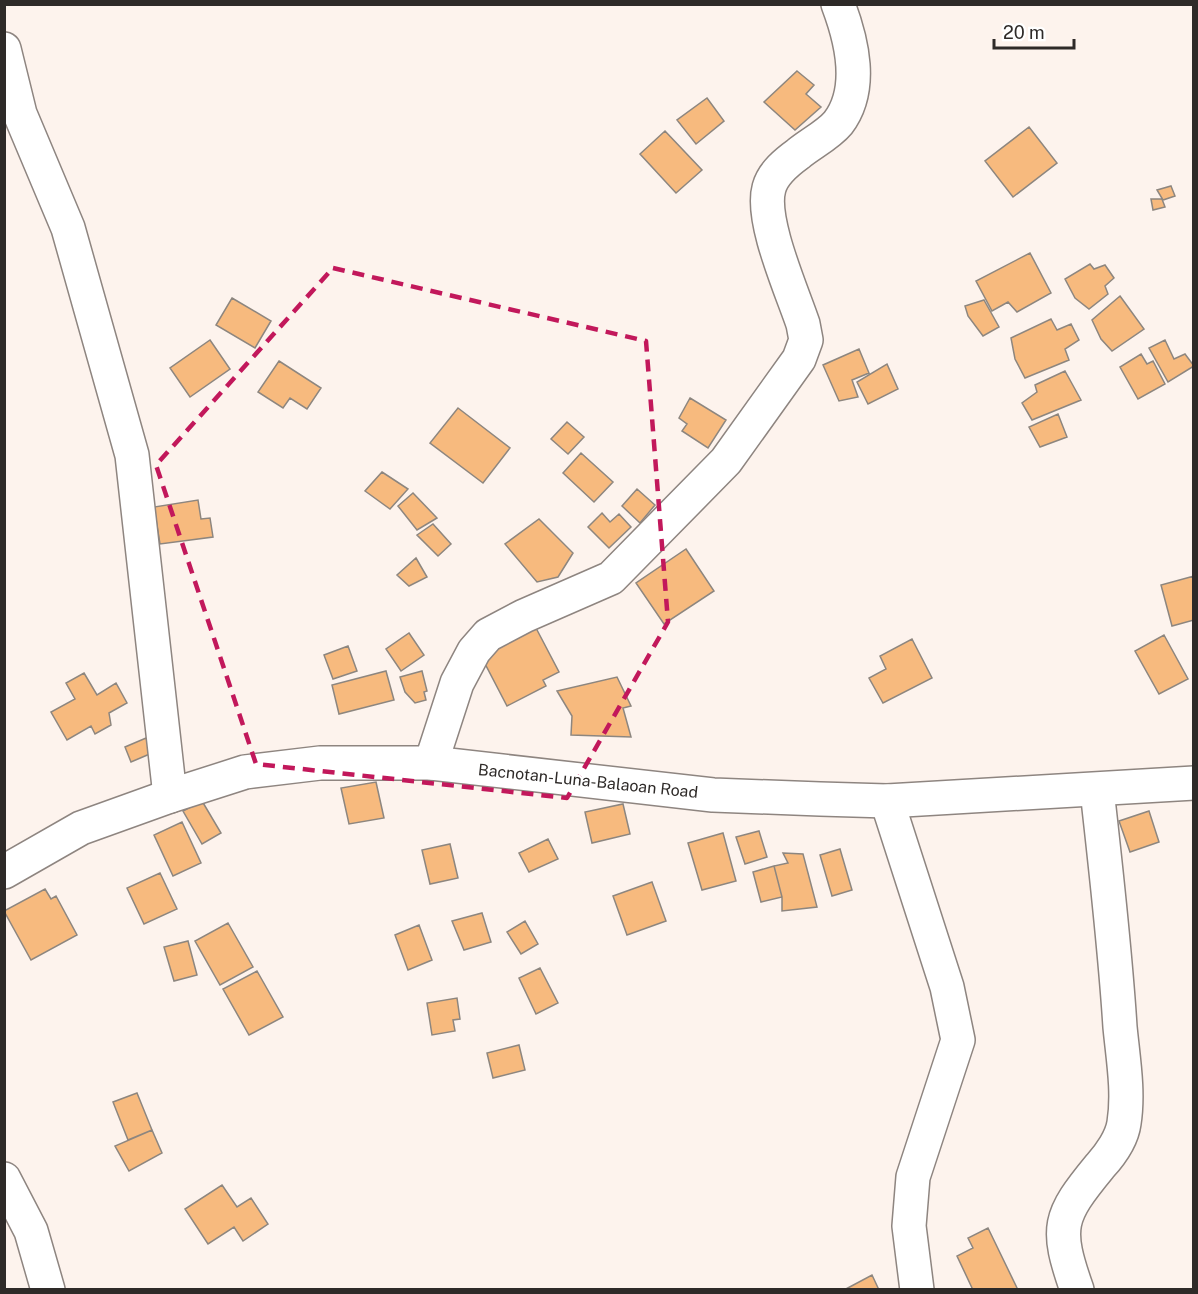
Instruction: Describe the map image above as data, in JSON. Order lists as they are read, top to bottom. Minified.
{"streets":{"street":["Bacnotan-Luna-Balaoan Road"]},"scale_bar":"20 m"}
